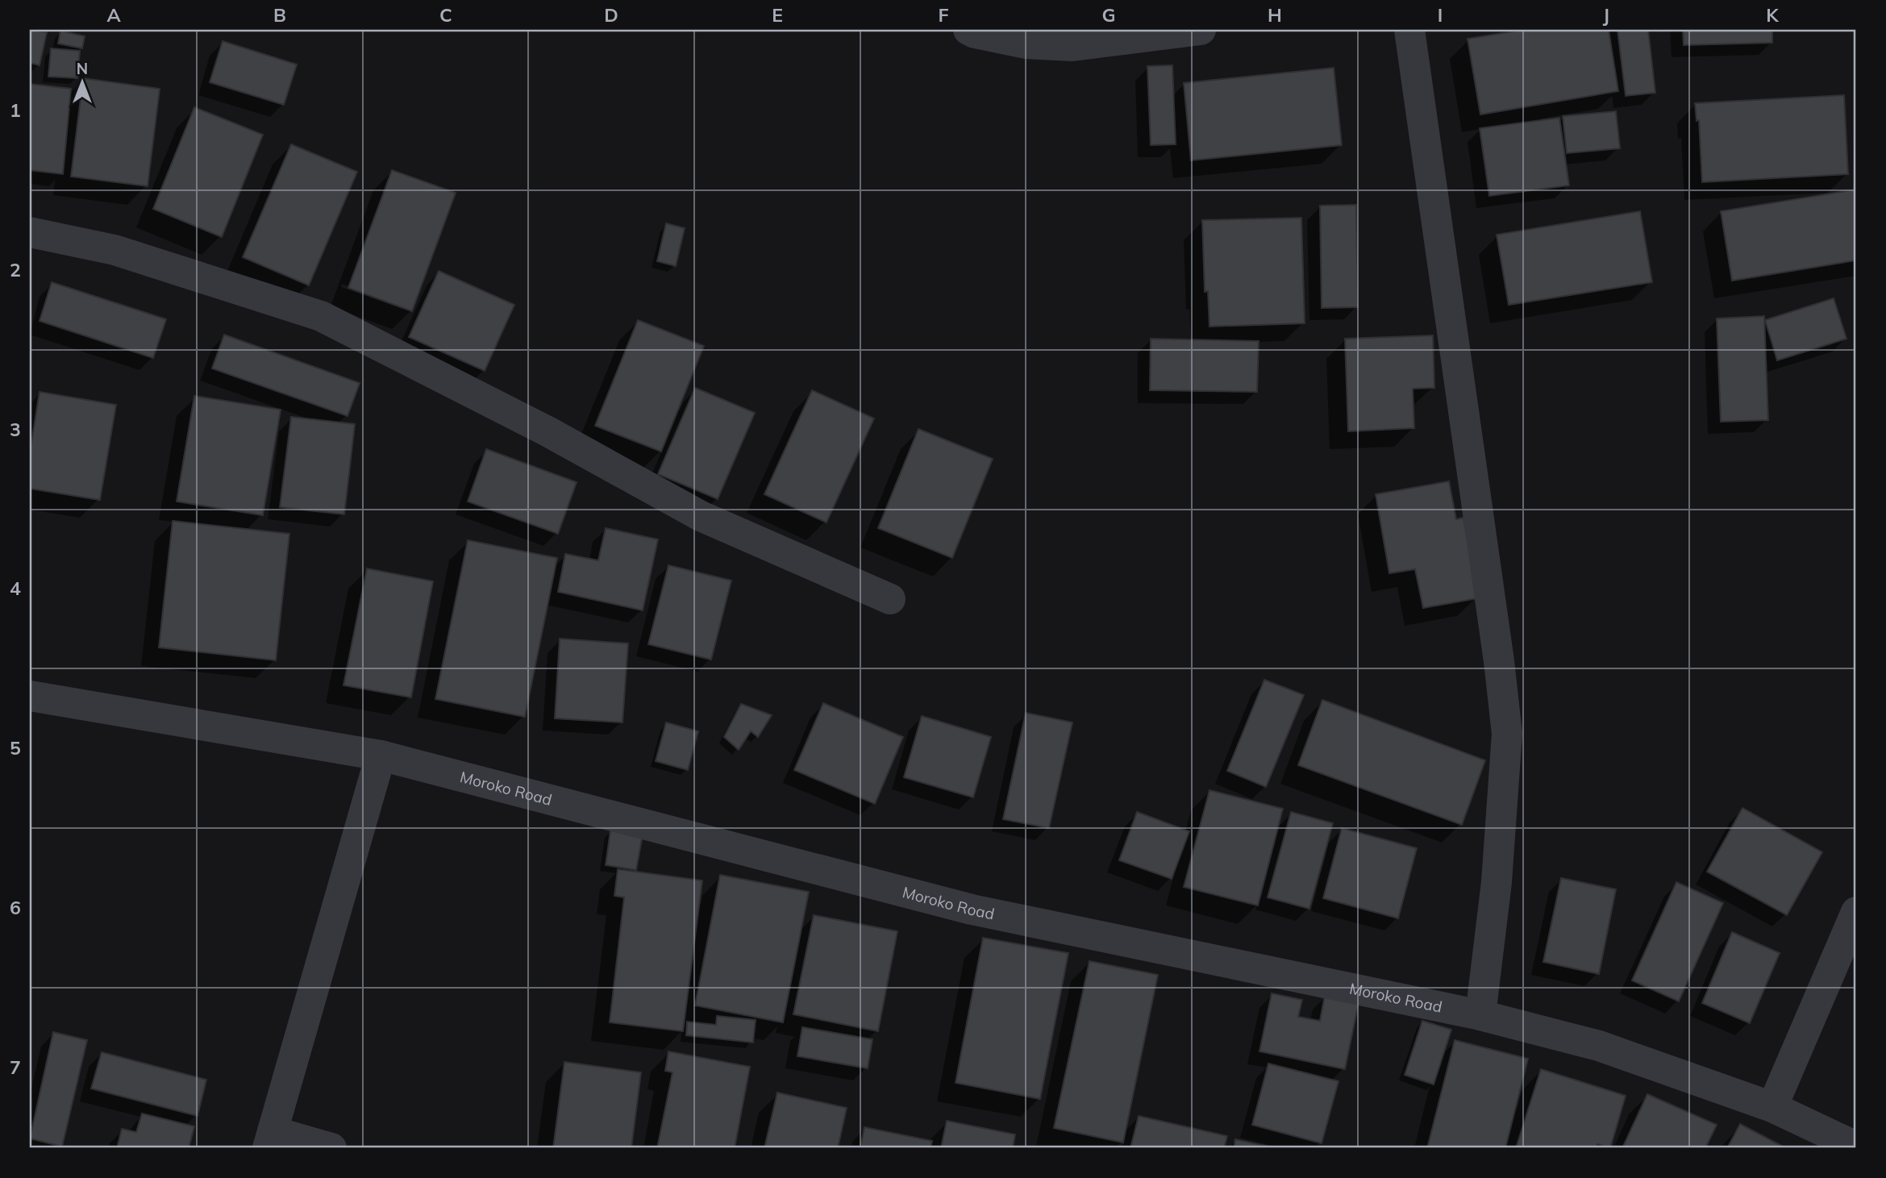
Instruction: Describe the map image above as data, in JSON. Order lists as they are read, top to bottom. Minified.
{"streets":{"street":["Moroko Road"]},"north":"top","grid":{"columns":["A","B","C","D","E","F","G","H","I","J","K"],"rows":["1","2","3","4","5","6","7"]}}
